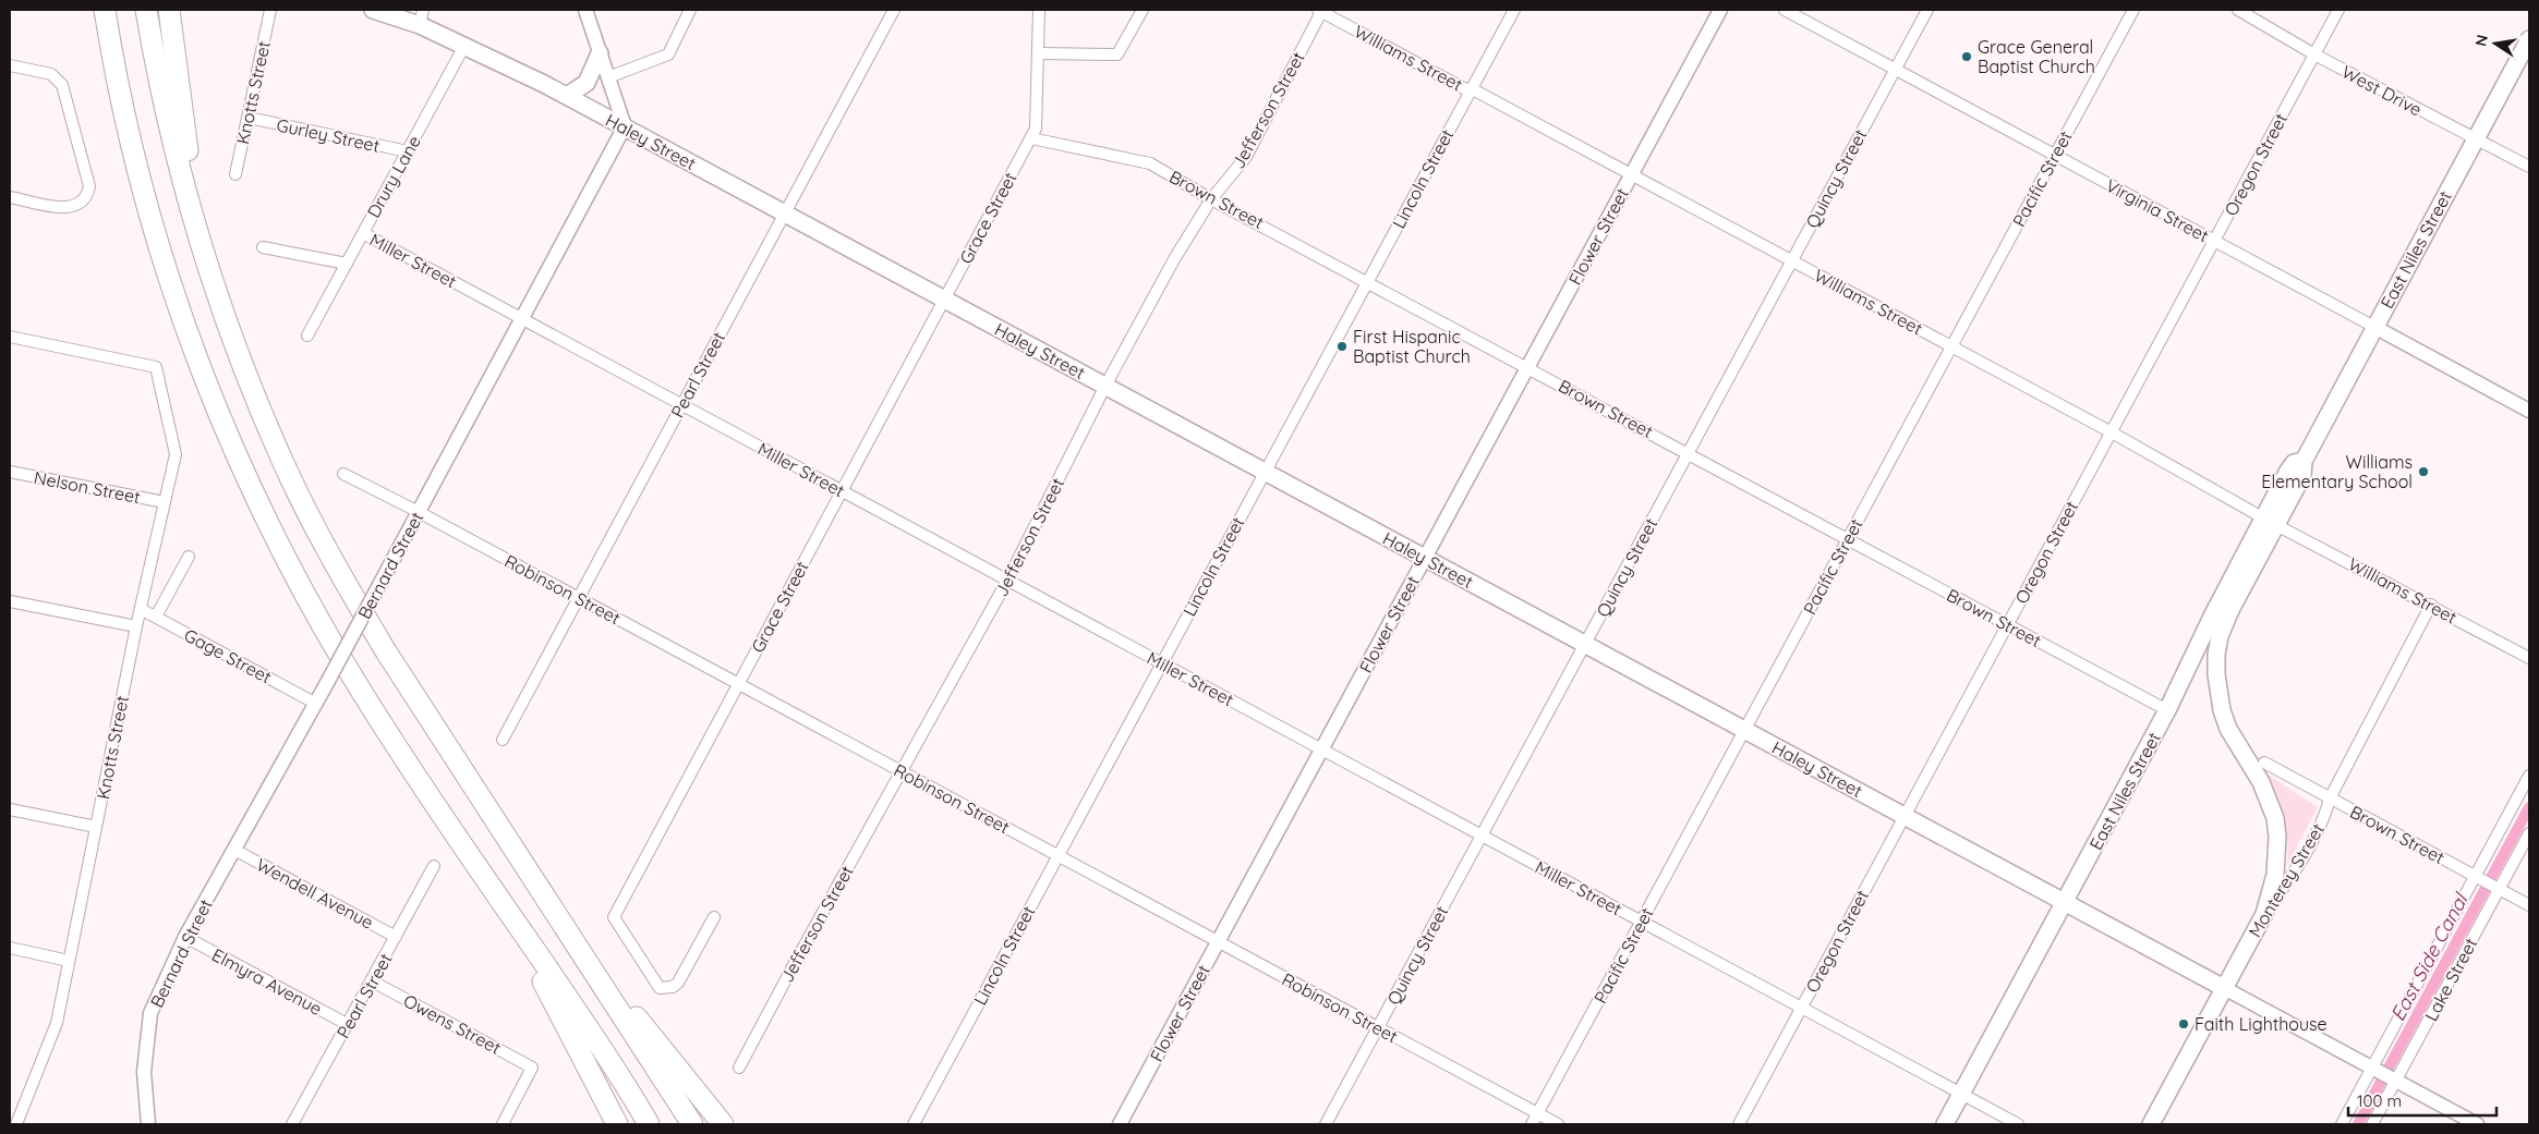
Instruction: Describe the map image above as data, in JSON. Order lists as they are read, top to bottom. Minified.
{"streets":{"main road":["Haley Street","East Niles Street","Monterey Street"],"street":["Williams Street","West Drive","Knotts Street","Jefferson Street","Gurley Street","Oregon Street","Drury Lane","Lincoln Street","Quincy Street","Pacific Street","Brown Street","Virginia Street","Grace Street","Flower Street","Miller Street","Pearl Street","Nelson Street","Bernard Street","Robinson Street","Gage Street","Wendell Avenue","Lake Street","Elmyra Avenue","Owens Street"]},"crossings":[["Williams Street","Jefferson Street"],["Williams Street","Oregon Street"],["Williams Street","Lincoln Street"],["Williams Street","Quincy Street"],["Williams Street","Pacific Street"],["Williams Street","Flower Street"],["Williams Street","East Niles Street"],["Williams Street","Monterey Street"],["West Drive","Oregon Street"],["West Drive","East Niles Street"],["Knotts Street","Gurley Street"],["Knotts Street","Nelson Street"],["Knotts Street","Gage Street"],["Jefferson Street","Haley Street"],["Jefferson Street","Brown Street"],["Jefferson Street","Miller Street"],["Jefferson Street","Robinson Street"],["Gurley Street","Drury Lane"],["Haley Street","Oregon Street"],["Haley Street","Drury Lane"],["Haley Street","Lincoln Street"],["Haley Street","Quincy Street"],["Haley Street","Pacific Street"],["Haley Street","Grace Street"],["Haley Street","Flower Street"],["Haley Street","East Niles Street"],["Haley Street","Pearl Street"],["Haley Street","Bernard Street"],["Haley Street","Monterey Street"],["Haley Street","Lake Street"],["Oregon Street","Brown Street"],["Oregon Street","Virginia Street"],["Oregon Street","Miller Street"],["Drury Lane","Miller Street"],["Lincoln Street","Brown Street"],["Lincoln Street","Miller Street"],["Lincoln Street","Robinson Street"],["Quincy Street","Brown Street"],["Quincy Street","Virginia Street"],["Quincy Street","Miller Street"],["Quincy Street","Robinson Street"],["Pacific Street","Brown Street"],["Pacific Street","Virginia Street"],["Pacific Street","Miller Street"],["Pacific Street","Robinson Street"],["Brown Street","Grace Street"],["Brown Street","Flower Street"],["Brown Street","East Niles Street"],["Brown Street","Monterey Street"],["Brown Street","Lake Street"],["Virginia Street","East Niles Street"],["Grace Street","Miller Street"],["Grace Street","Robinson Street"],["Flower Street","Miller Street"],["Flower Street","Robinson Street"],["East Niles Street","Miller Street"],["East Niles Street","Monterey Street"],["Miller Street","Pearl Street"],["Miller Street","Bernard Street"],["Pearl Street","Robinson Street"],["Pearl Street","Wendell Avenue"],["Pearl Street","Elmyra Avenue"],["Pearl Street","Owens Street"],["Bernard Street","Robinson Street"],["Bernard Street","Gage Street"],["Bernard Street","Wendell Avenue"],["Bernard Street","Elmyra Avenue"]],"water":["East Side Canal"],"places":["Grace General Baptist Church","First Hispanic Baptist Church","Williams Elementary School","Faith Lighthouse"],"scale_bar":"100 m","north":"left"}
